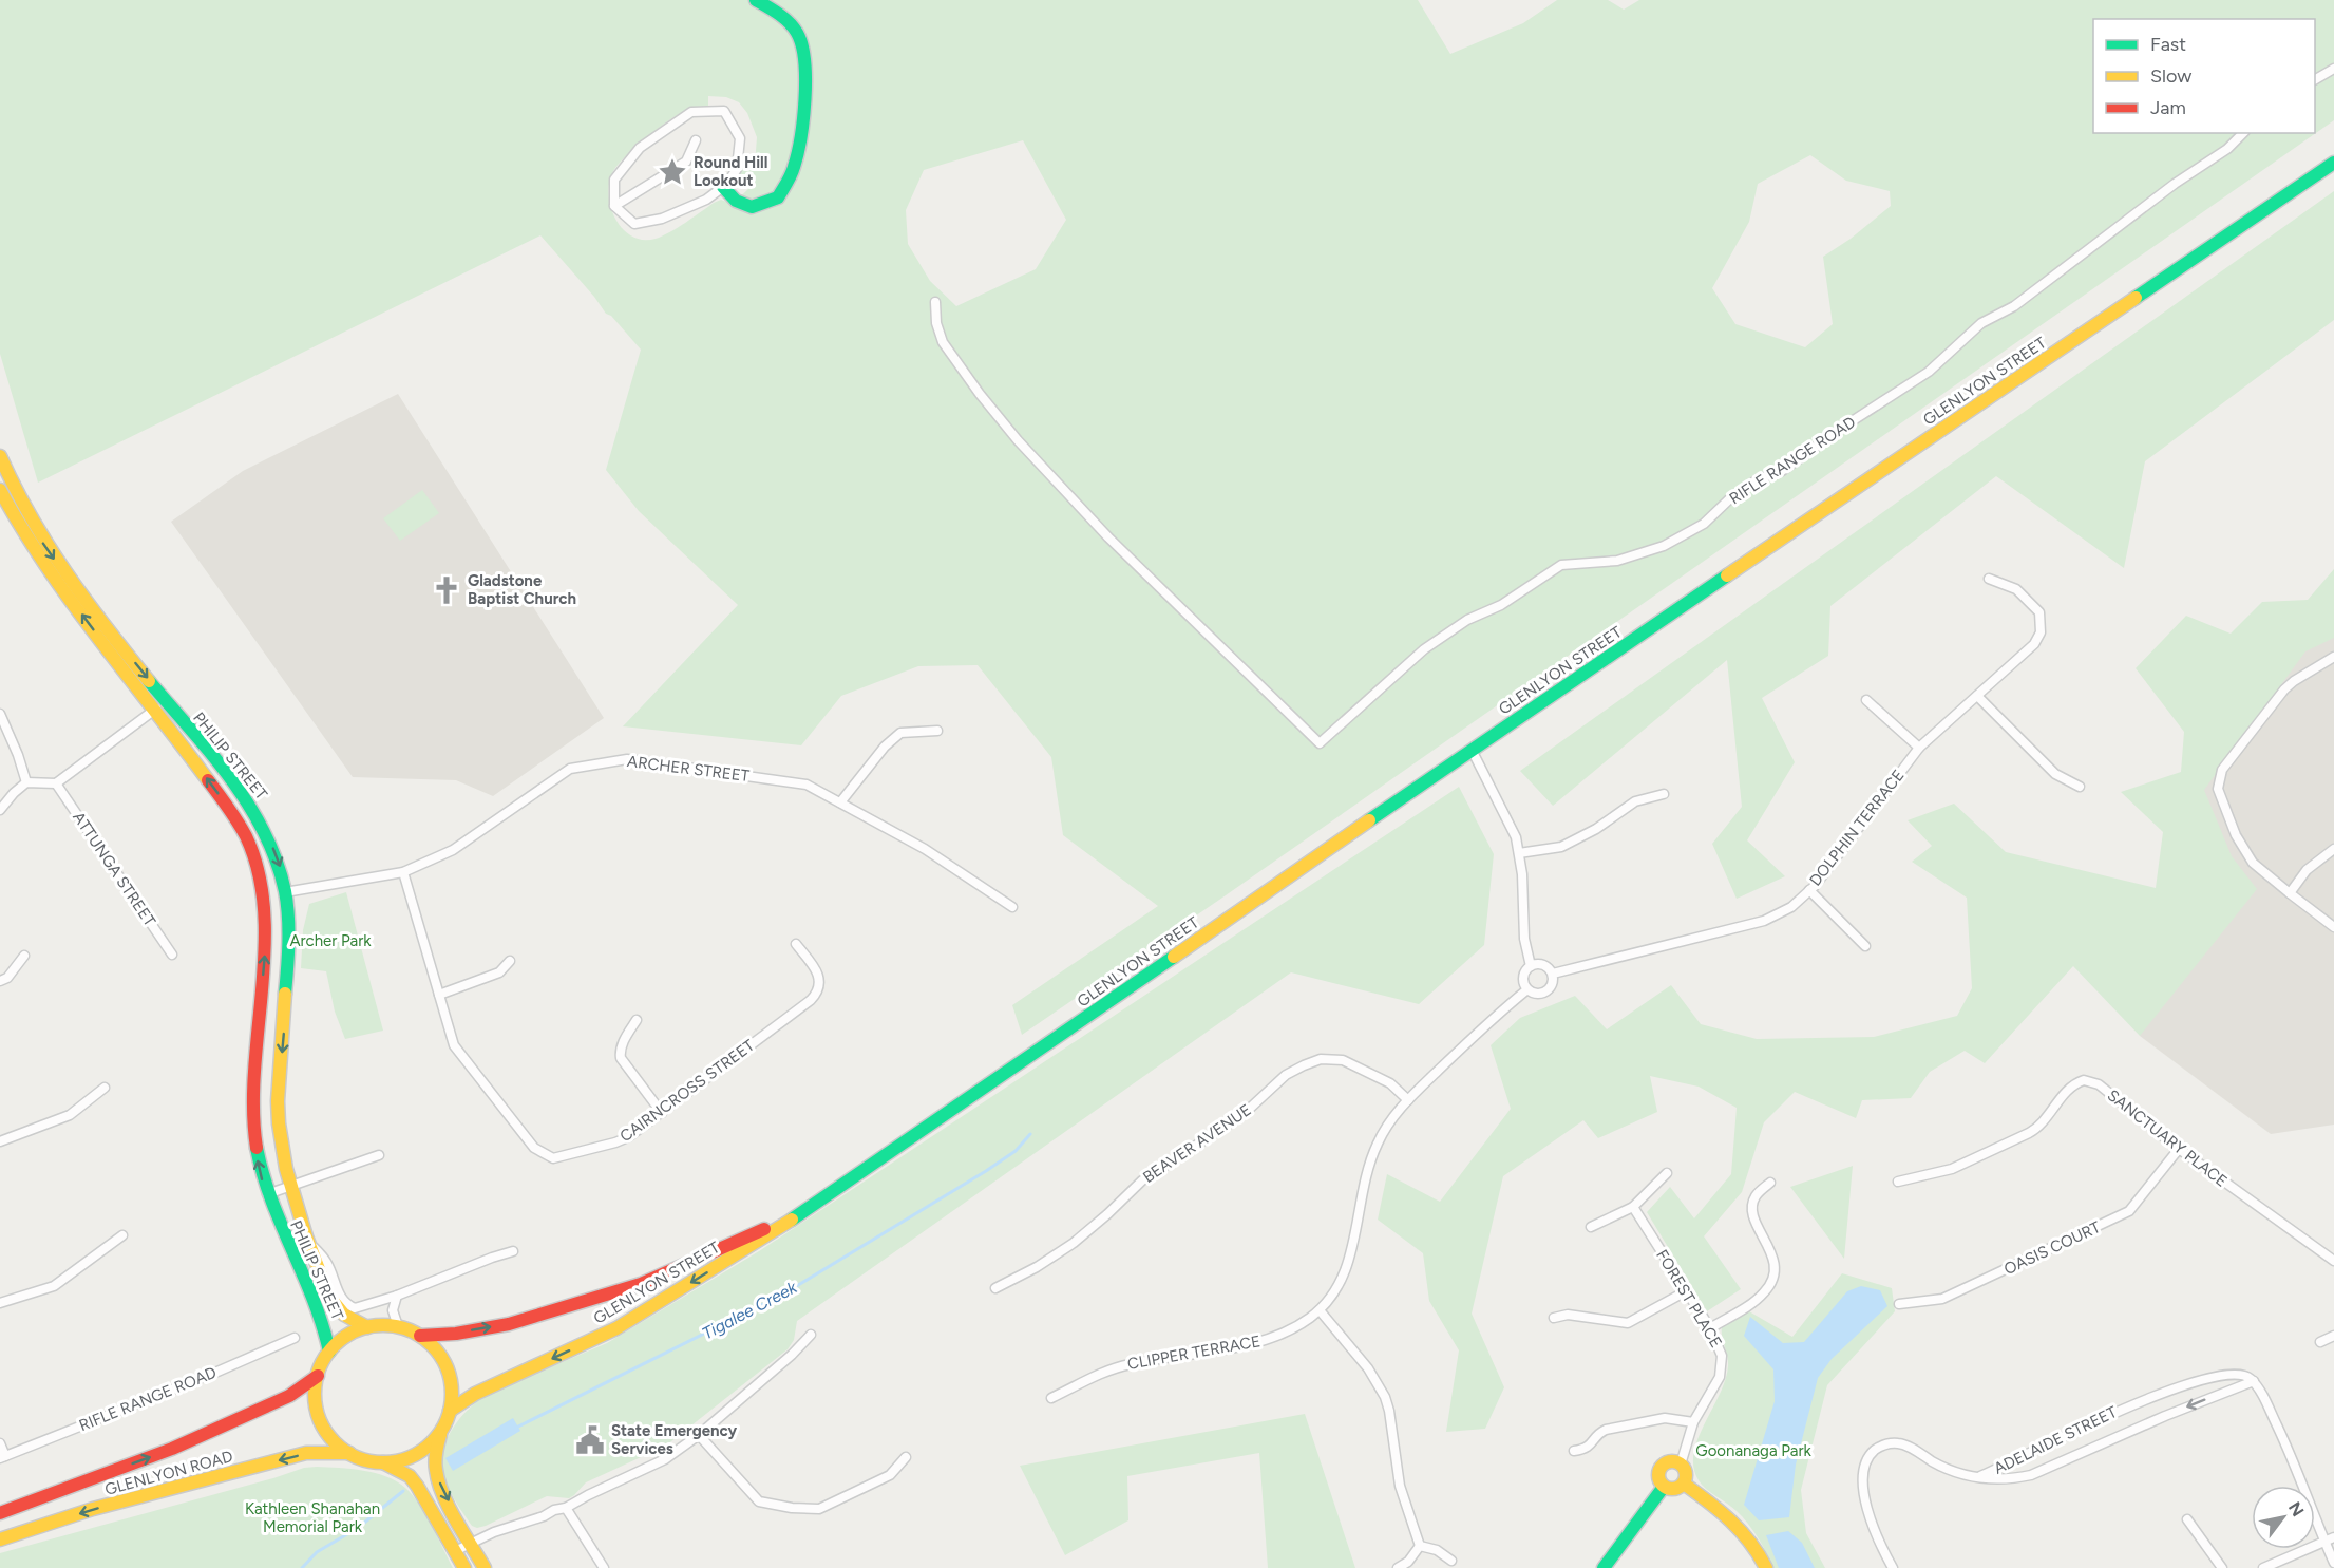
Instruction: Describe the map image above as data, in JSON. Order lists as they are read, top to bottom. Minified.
{"streets":{"main road":["GLENLYON STREET","PHILIP STREET","GLENLYON ROAD"],"street":["RIFLE RANGE ROAD","ARCHER STREET","DOLPHIN TERRACE","ATTUNGA STREET","CAIRNCROSS STREET","SANCTUARY PLACE","BEAVER AVENUE","OASIS COURT","FOREST PLACE","CLIPPER TERRACE","ADELAIDE STREET"]},"crossings":[["GLENLYON STREET","PHILIP STREET"],["GLENLYON STREET","GLENLYON ROAD"],["PHILIP STREET","ARCHER STREET"],["PHILIP STREET","GLENLYON ROAD"],["ARCHER STREET","CAIRNCROSS STREET"],["DOLPHIN TERRACE","CLIPPER TERRACE"],["SANCTUARY PLACE","OASIS COURT"],["BEAVER AVENUE","CLIPPER TERRACE"]],"water":["Tigalee Creek"],"parks":["Archer Park","Goonanaga Park","Kathleen Shanahan Memorial Park"],"places":{"place":["Round Hill Lookout"],"church":["Gladstone Baptist Church"],"public building":["State Emergency Services"]},"legend":["Fast","Slow","Jam"],"north":"top right"}
